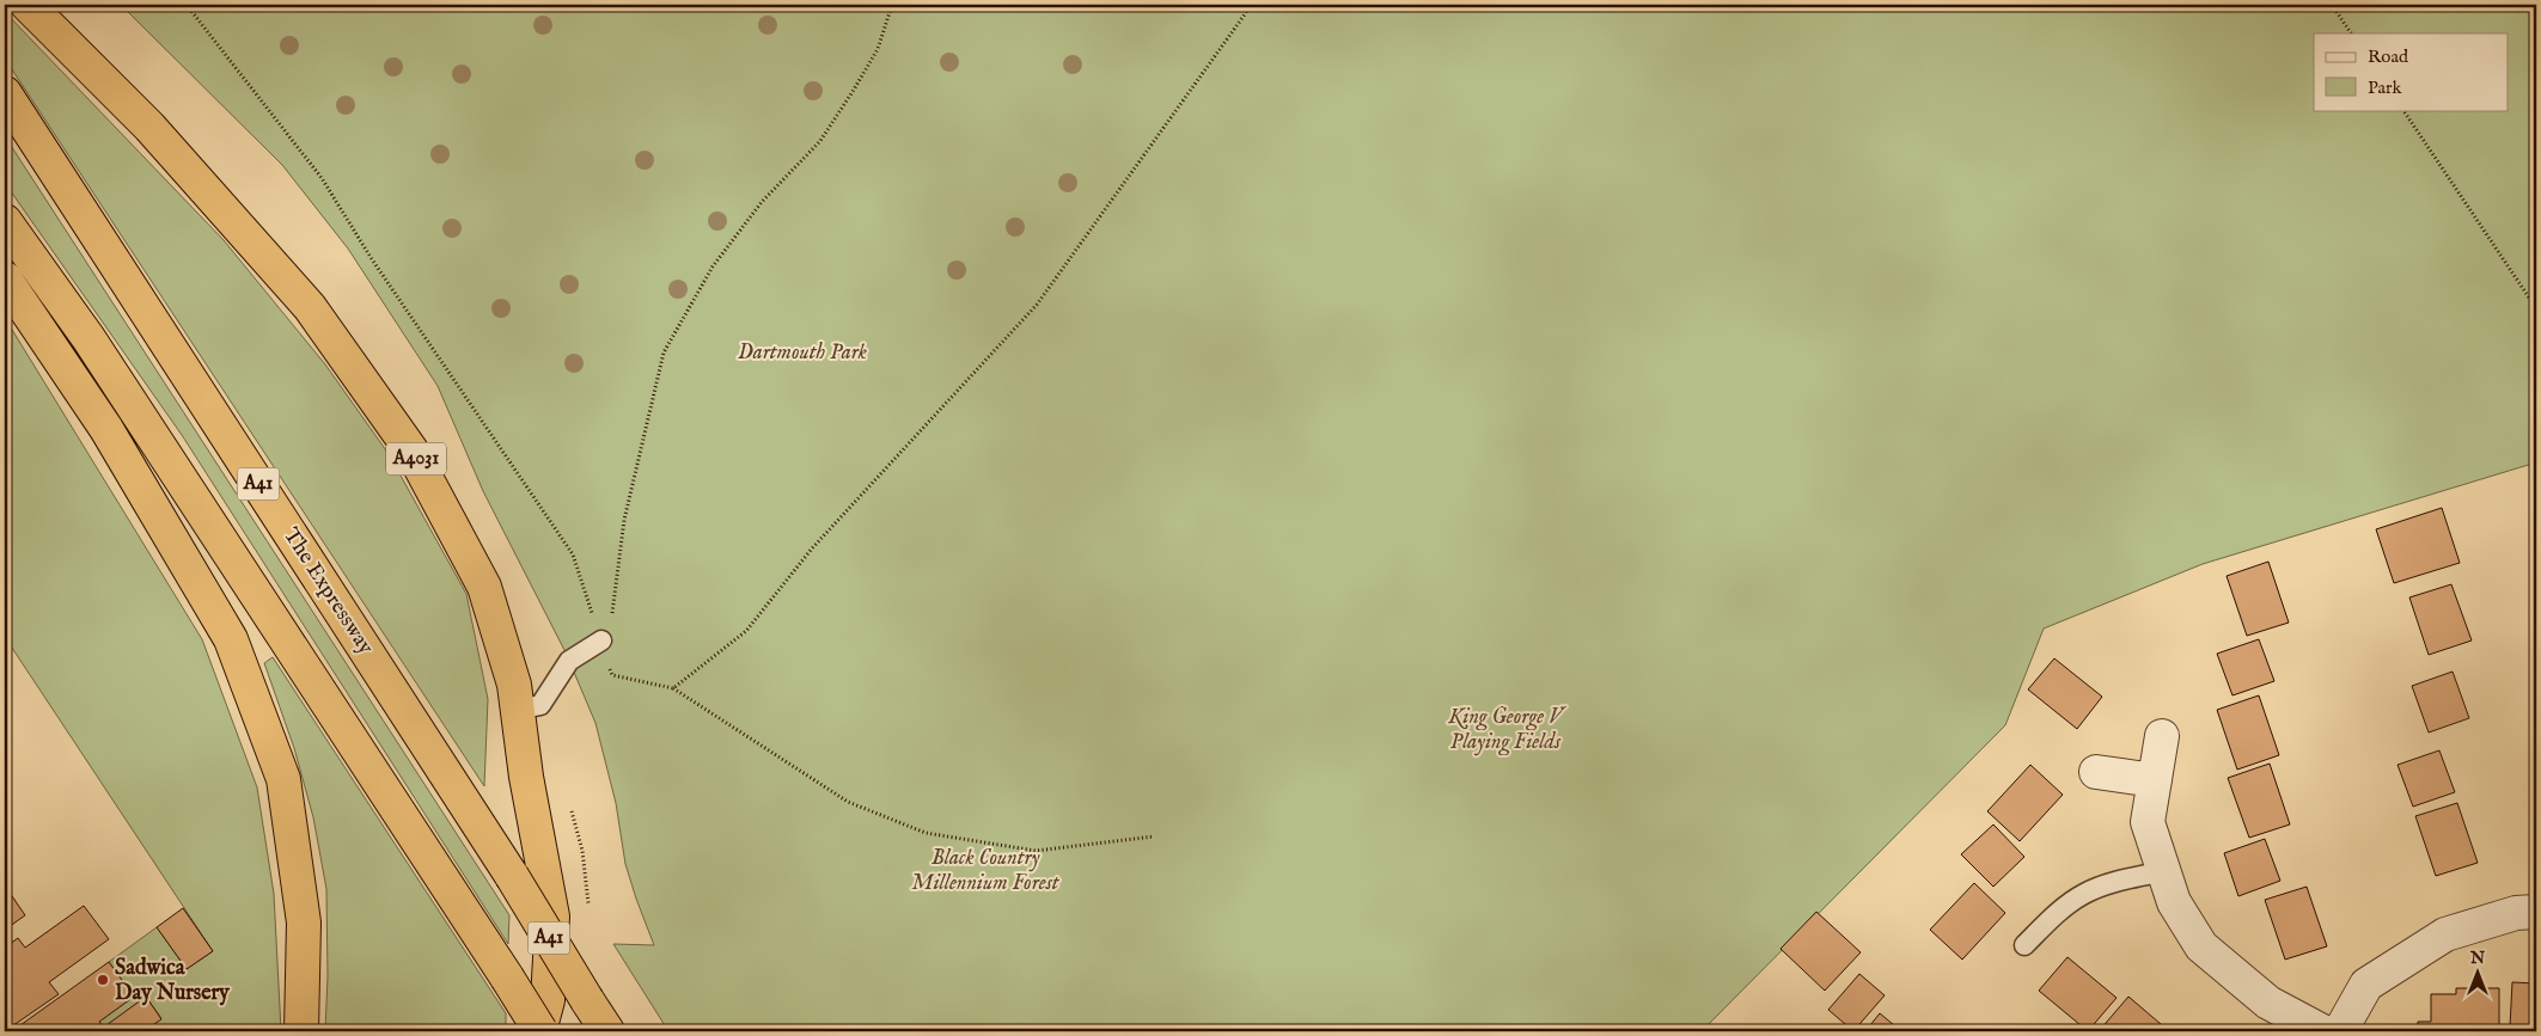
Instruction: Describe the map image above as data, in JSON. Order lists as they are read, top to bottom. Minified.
{"streets":{"highway":["A4031","A41","The Expressway"]},"crossings":[["A4031","A41"]],"parks":["Dartmouth Park","King George V Playing Fields","Black Country Millennium Forest"],"places":["Sadwica Day Nursery"],"legend":["Road","Park"],"north":"top"}
